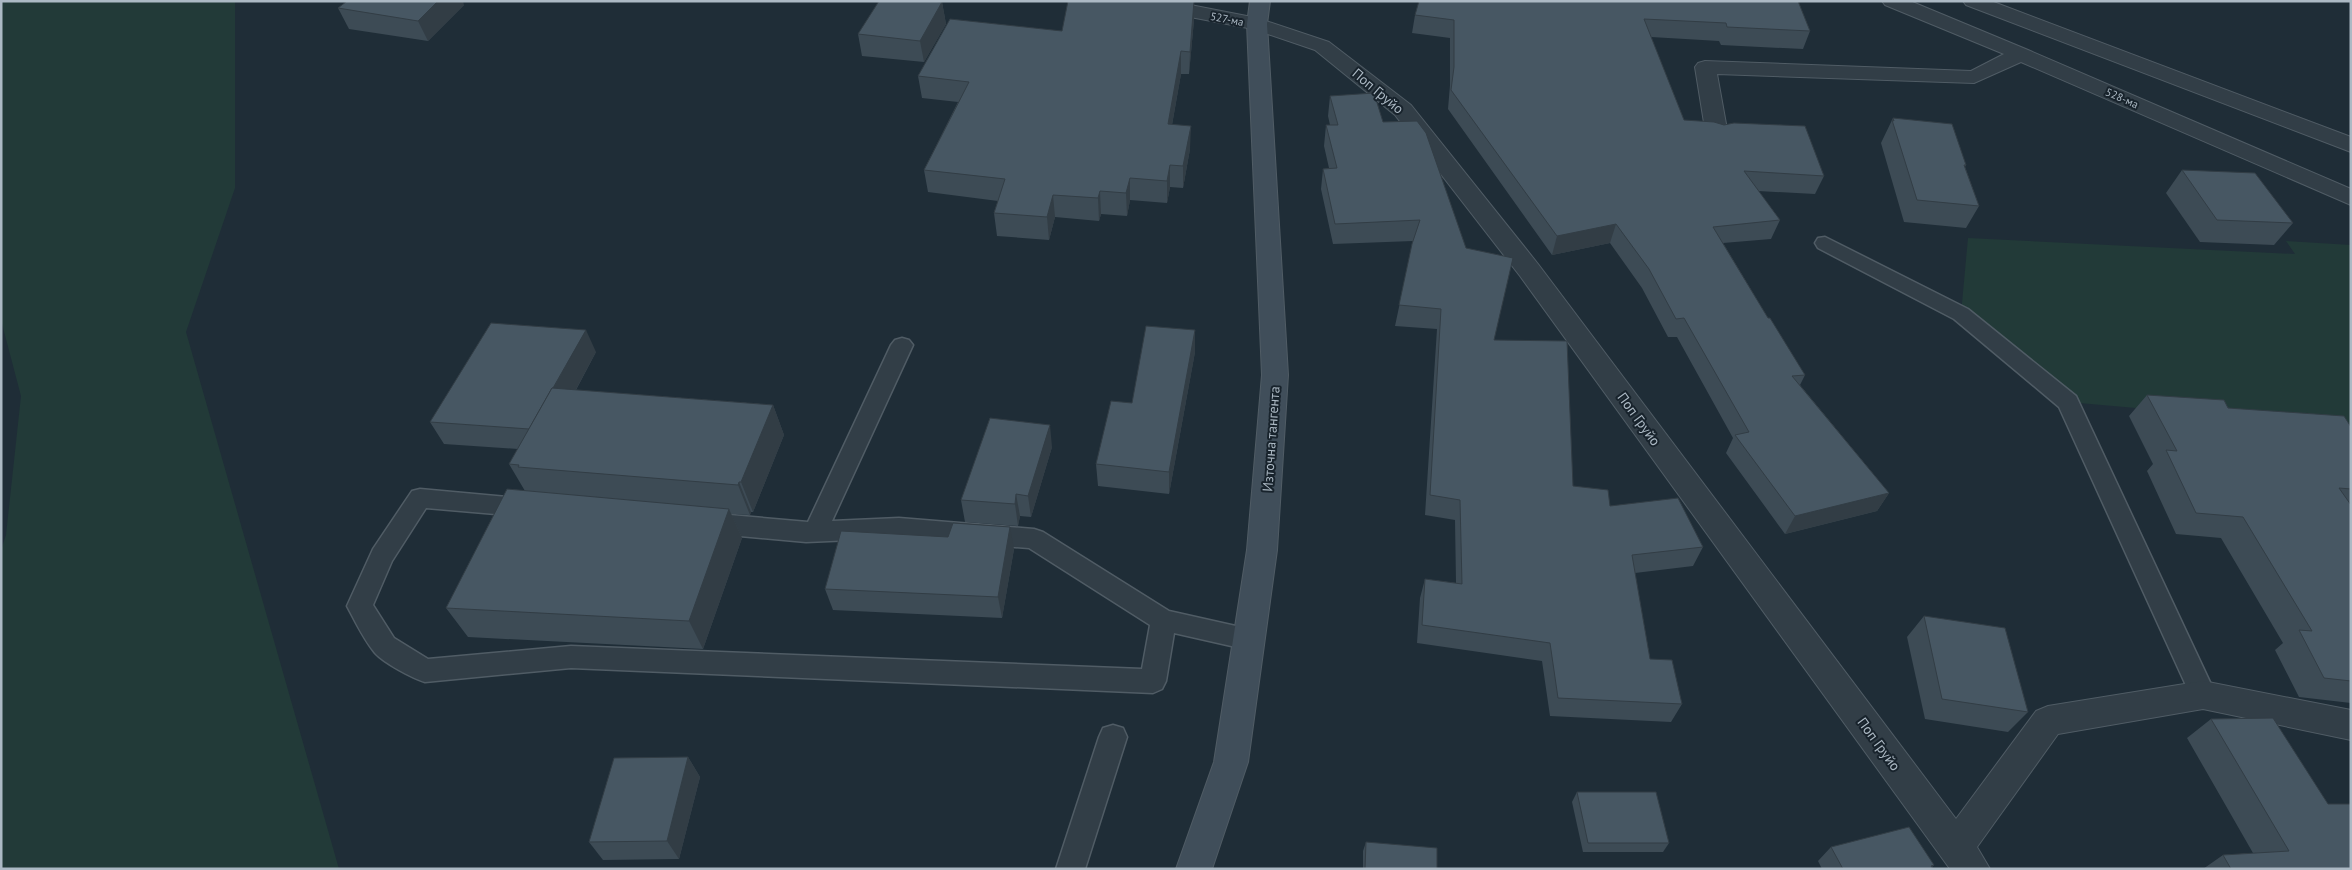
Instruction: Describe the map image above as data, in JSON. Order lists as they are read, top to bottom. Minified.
{"streets":{"street":["527-ма","Поп Груйо","528-ма","Източна тангента"]},"crossings":[["527-ма","Поп Груйо"],["527-ма","Източна тангента"],["Поп Груйо","Източна тангента"]]}
